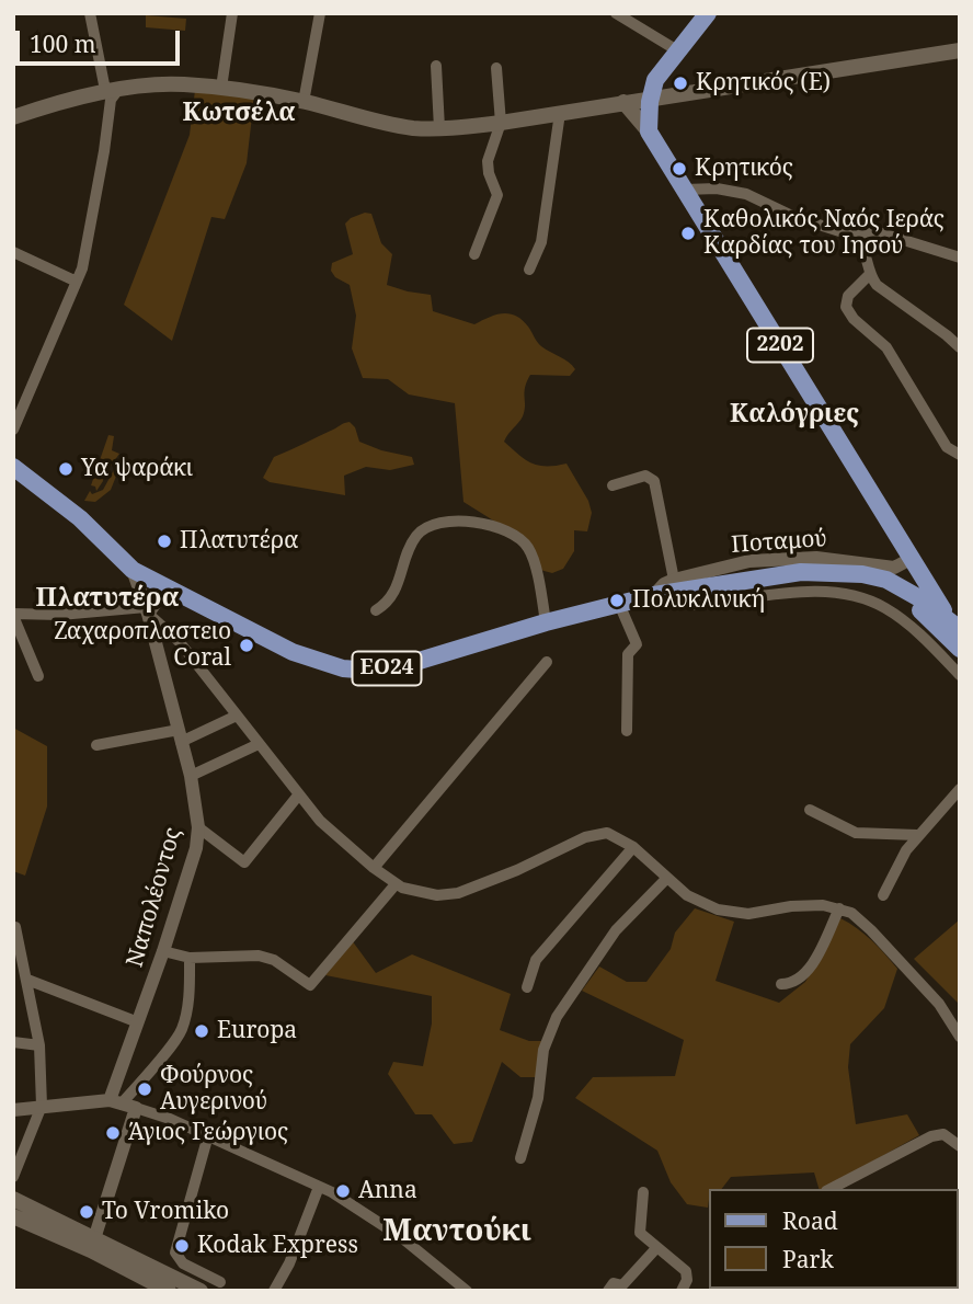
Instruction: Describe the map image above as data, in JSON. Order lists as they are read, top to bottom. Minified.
{"streets":{"main road":["2202","ΕΟ24"],"street":["Ποταμού","Ναπολέοντος"]},"crossings":[["2202","Ποταμού"],["2202","ΕΟ24"],["Ποταμού","ΕΟ24"],["ΕΟ24","Ναπολέοντος"]],"districts":["Κωτσέλα","Καλόγριες","Πλατυτέρα","Μαντούκι"],"places":["Κρητικός (E)","Κρητικός","Καθολικός Ναός Ιεράς Καρδίας του Ιησού","Υα ψαράκι","Πλατυτέρα","Πολυκλινική","Ζαχαροπλαστειο Coral","Europa","Φούρνος Αυγερινού","Άγιος Γεώργιος","Anna","To Vromiko","Kodak Express"],"legend":["Road","Park"],"scale_bar":"100 m"}
